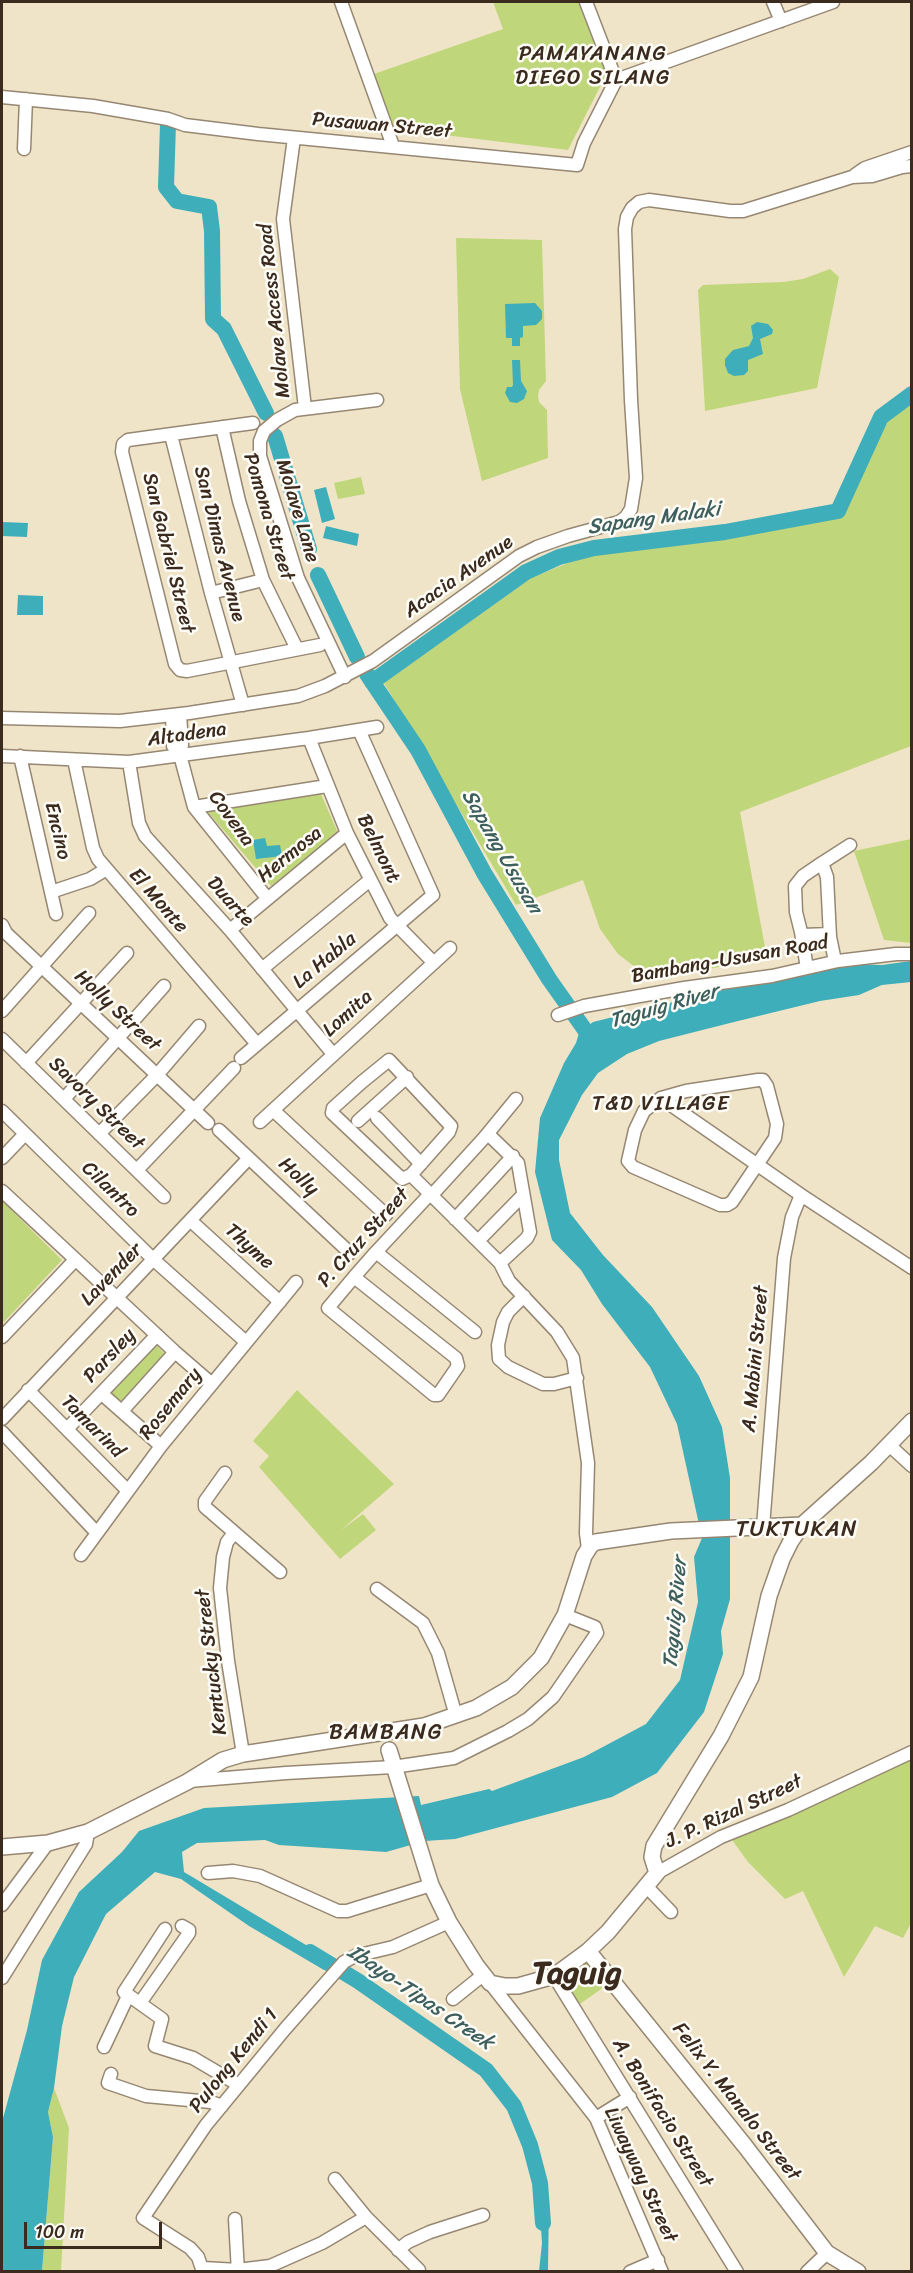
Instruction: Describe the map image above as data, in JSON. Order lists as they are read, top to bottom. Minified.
{"streets":{"main road":["J. P. Rizal Street","Felix Y. Manalo Street"],"street":["Pusawan Street","Molave Access Road","Molave Lane","Pomona Street","San Dimas Avenue","San Gabriel Street","Acacia Avenue","Altadena","Covena","Encino","Belmont","Hermosa","El Monte","Duarte","Bambang-Ususan Road","La Habla","Holly Street","Lomita","Savory Street","Holly","Cilantro","P. Cruz Street","Thyme","Lavender","Parsley","A. Mabini Street","Rosemary","Tamarind","Kentucky Street","Pulong Kendi 1","A. Bonifacio Street","Liwayway Street"]},"crossings":[["Pusawan Street","Molave Access Road"],["Molave Access Road","Molave Lane"],["Molave Lane","Acacia Avenue"],["San Dimas Avenue","San Gabriel Street"],["San Dimas Avenue","Acacia Avenue"],["Acacia Avenue","Covena"],["Altadena","Covena"],["Altadena","Encino"],["Altadena","Belmont"],["Altadena","El Monte"],["Altadena","Duarte"],["Altadena","La Habla"],["Covena","Hermosa"],["Belmont","Hermosa"],["Belmont","La Habla"],["Belmont","Lomita"],["Hermosa","Duarte"],["El Monte","La Habla"],["Duarte","La Habla"],["Duarte","Lomita"],["La Habla","Holly Street"],["La Habla","Savory Street"],["Holly","Lavender"],["Cilantro","Lavender"],["Cilantro","Rosemary"],["Thyme","Lavender"],["Thyme","Rosemary"],["Lavender","Tamarind"],["Parsley","Tamarind"],["Rosemary","Tamarind"],["J. P. Rizal Street","Felix Y. Manalo Street"],["J. P. Rizal Street","A. Bonifacio Street"],["J. P. Rizal Street","Liwayway Street"]],"districts":["PAMAYANANG DIEGO SILANG","T&D VILLAGE","TUKTUKAN","BAMBANG","Taguig"],"water":["Sapang Malaki","Sapang Ususan","Taguig River","Ibayo-Tipas Creek"],"scale_bar":"100 m"}
